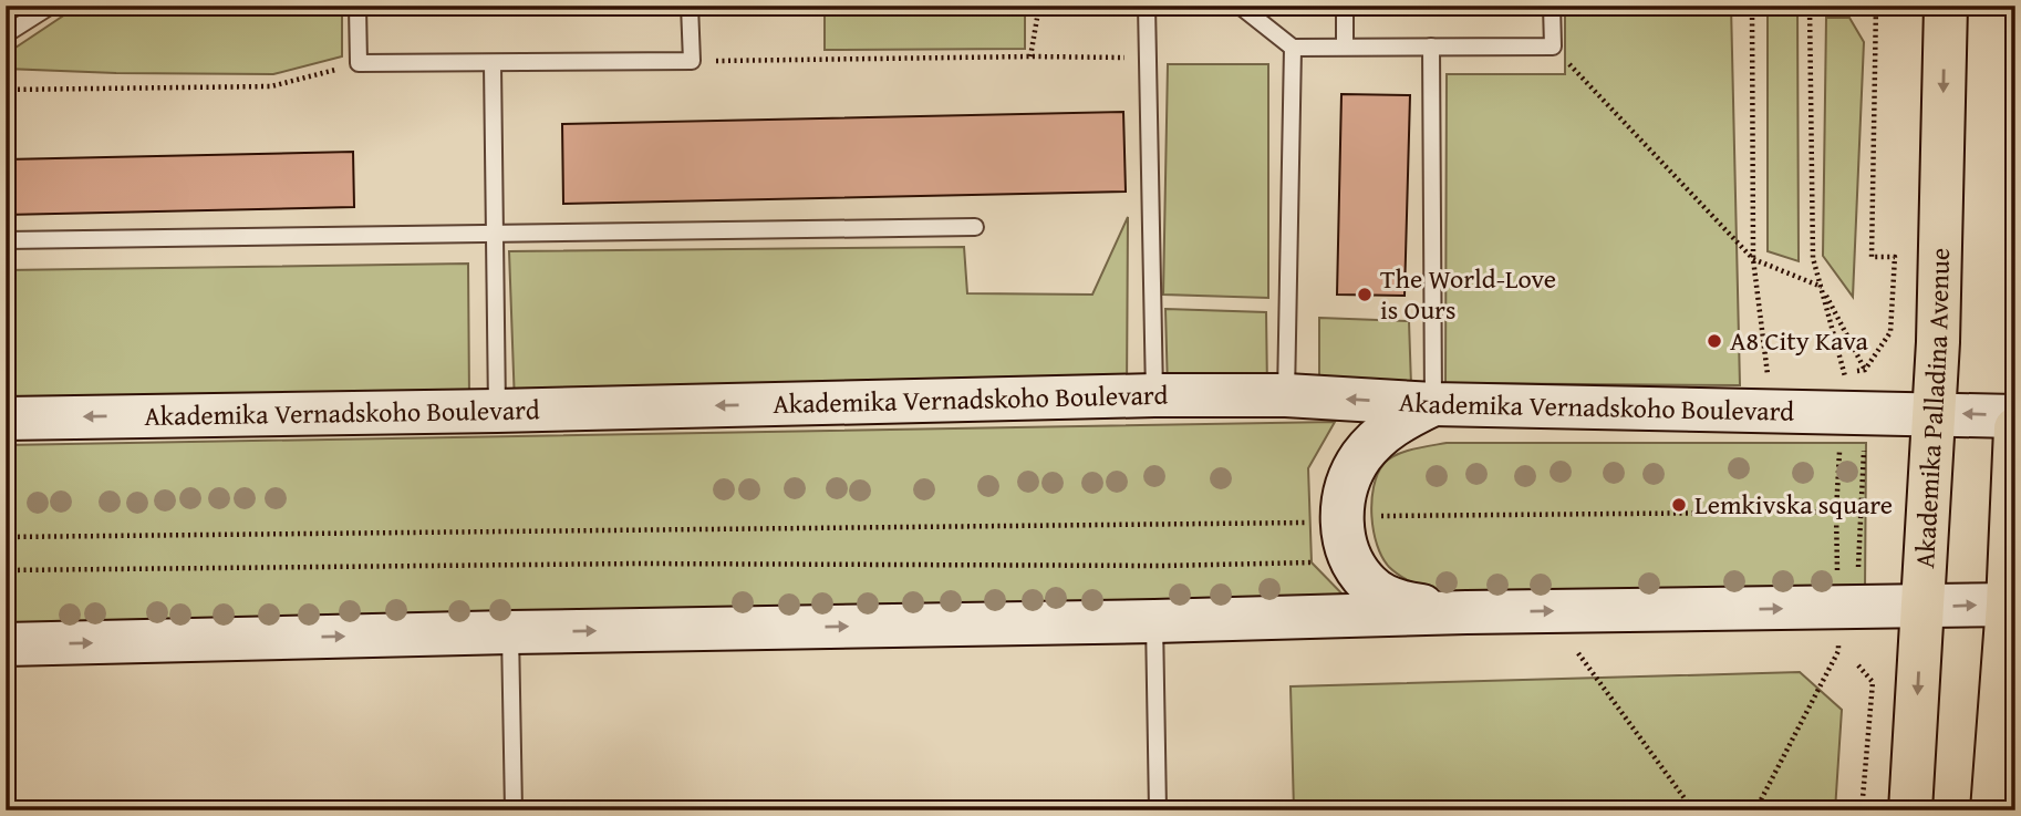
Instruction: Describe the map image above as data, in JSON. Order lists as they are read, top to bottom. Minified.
{"streets":{"highway":["Akademika Palladina Avenue"],"main road":["Akademika Vernadskoho Boulevard"]},"crossings":[["Akademika Vernadskoho Boulevard","Akademika Palladina Avenue"]],"places":["The World-Love is Ours","A8 City Kava","Lemkivska square"]}
